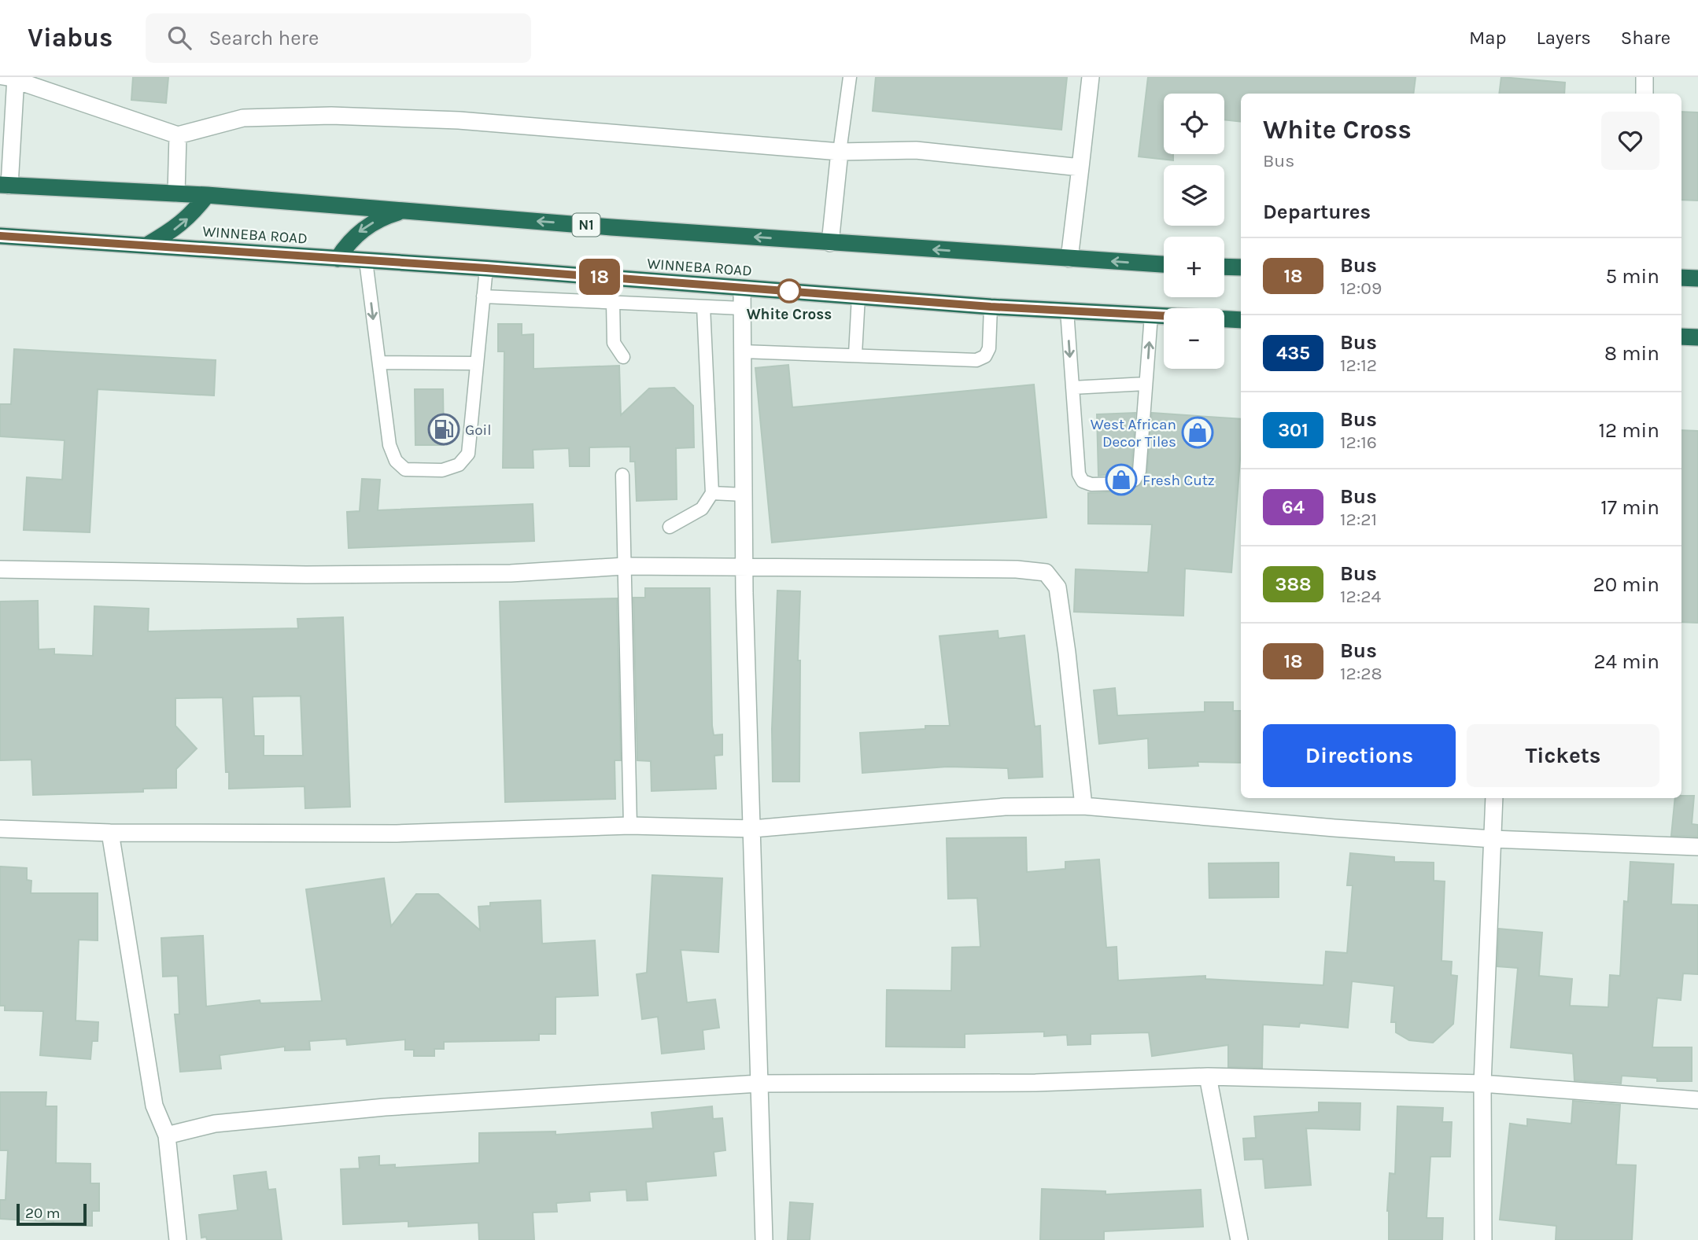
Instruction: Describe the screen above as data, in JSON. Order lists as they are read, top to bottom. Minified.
{"streets":{"highway":["N1","WINNEBA ROAD"]},"places":{"other":["White Cross"],"fuel station":["Goil"],"shop":["West African Decor Tiles","Fresh Cutz"]},"lines":["bus line 18"],"scale_bar":"20 m","page":{"header":"Viabus","search":"Search here","nav":["Map","Layers","Share"],"on_map":"18","map_buttons":["+","−"],"heading":[["White Cross","Bus"],"Departures"],"list":[{"mark":"18","name":"Bus","note":"12:09","value":"5 min"},{"mark":"435","name":"Bus","note":"12:12","value":"8 min"},{"mark":"301","name":"Bus","note":"12:16","value":"12 min"},{"mark":"64","name":"Bus","note":"12:21","value":"17 min"},{"mark":"388","name":"Bus","note":"12:24","value":"20 min"},{"mark":"18","name":"Bus","note":"12:28","value":"24 min"}],"buttons":["Directions","Tickets"],"scale":"20 m"}}
